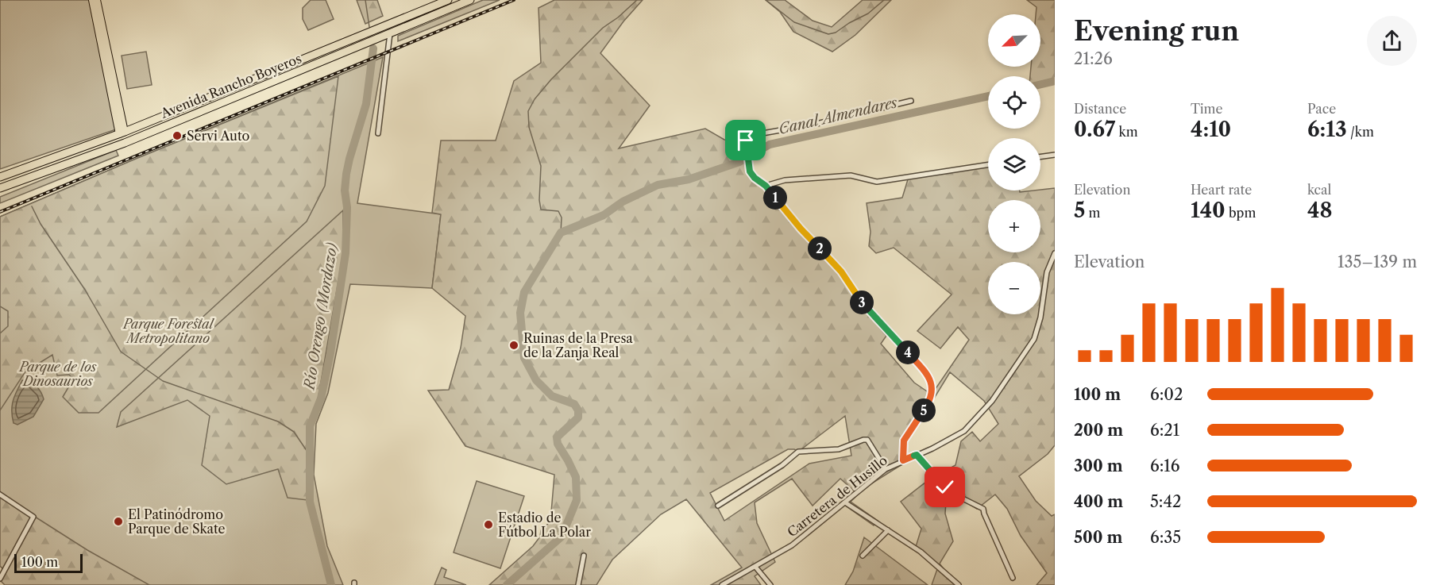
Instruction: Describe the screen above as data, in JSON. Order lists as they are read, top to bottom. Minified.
{"streets":{"highway":["Avenida Rancho Boyeros"],"street":["Carretera de Husillo"]},"water":["Canal Almendares","Río Orengo (Mordazo)"],"parks":["Parque Forestal Metropolitano","Parque de los Dinosaurios"],"places":["Servi Auto","Ruinas de la Presa de la Zanja Real","El Patinódromo Parque de Skate","Estadio de Fútbol La Polar"],"scale_bar":"100 m","north":"bottom left","page":{"heading":["Evening run","21:26"],"map_buttons":["+","−"],"stats":[["Distance","0.67 km"],["Time","4:10"],["Pace","6:13 /km"],["Elevation","5 m"],["Heart rate","140 bpm"],["kcal","48"]],"pins":["1","2","3","4","5"],"chart":["Elevation","135–139 m"],"list":[{"name":"100 m","note":"6:02"},{"name":"200 m","note":"6:21"},{"name":"300 m","note":"6:16"},{"name":"400 m","note":"5:42"},{"name":"500 m","note":"6:35"}],"scale":"100 m"}}
